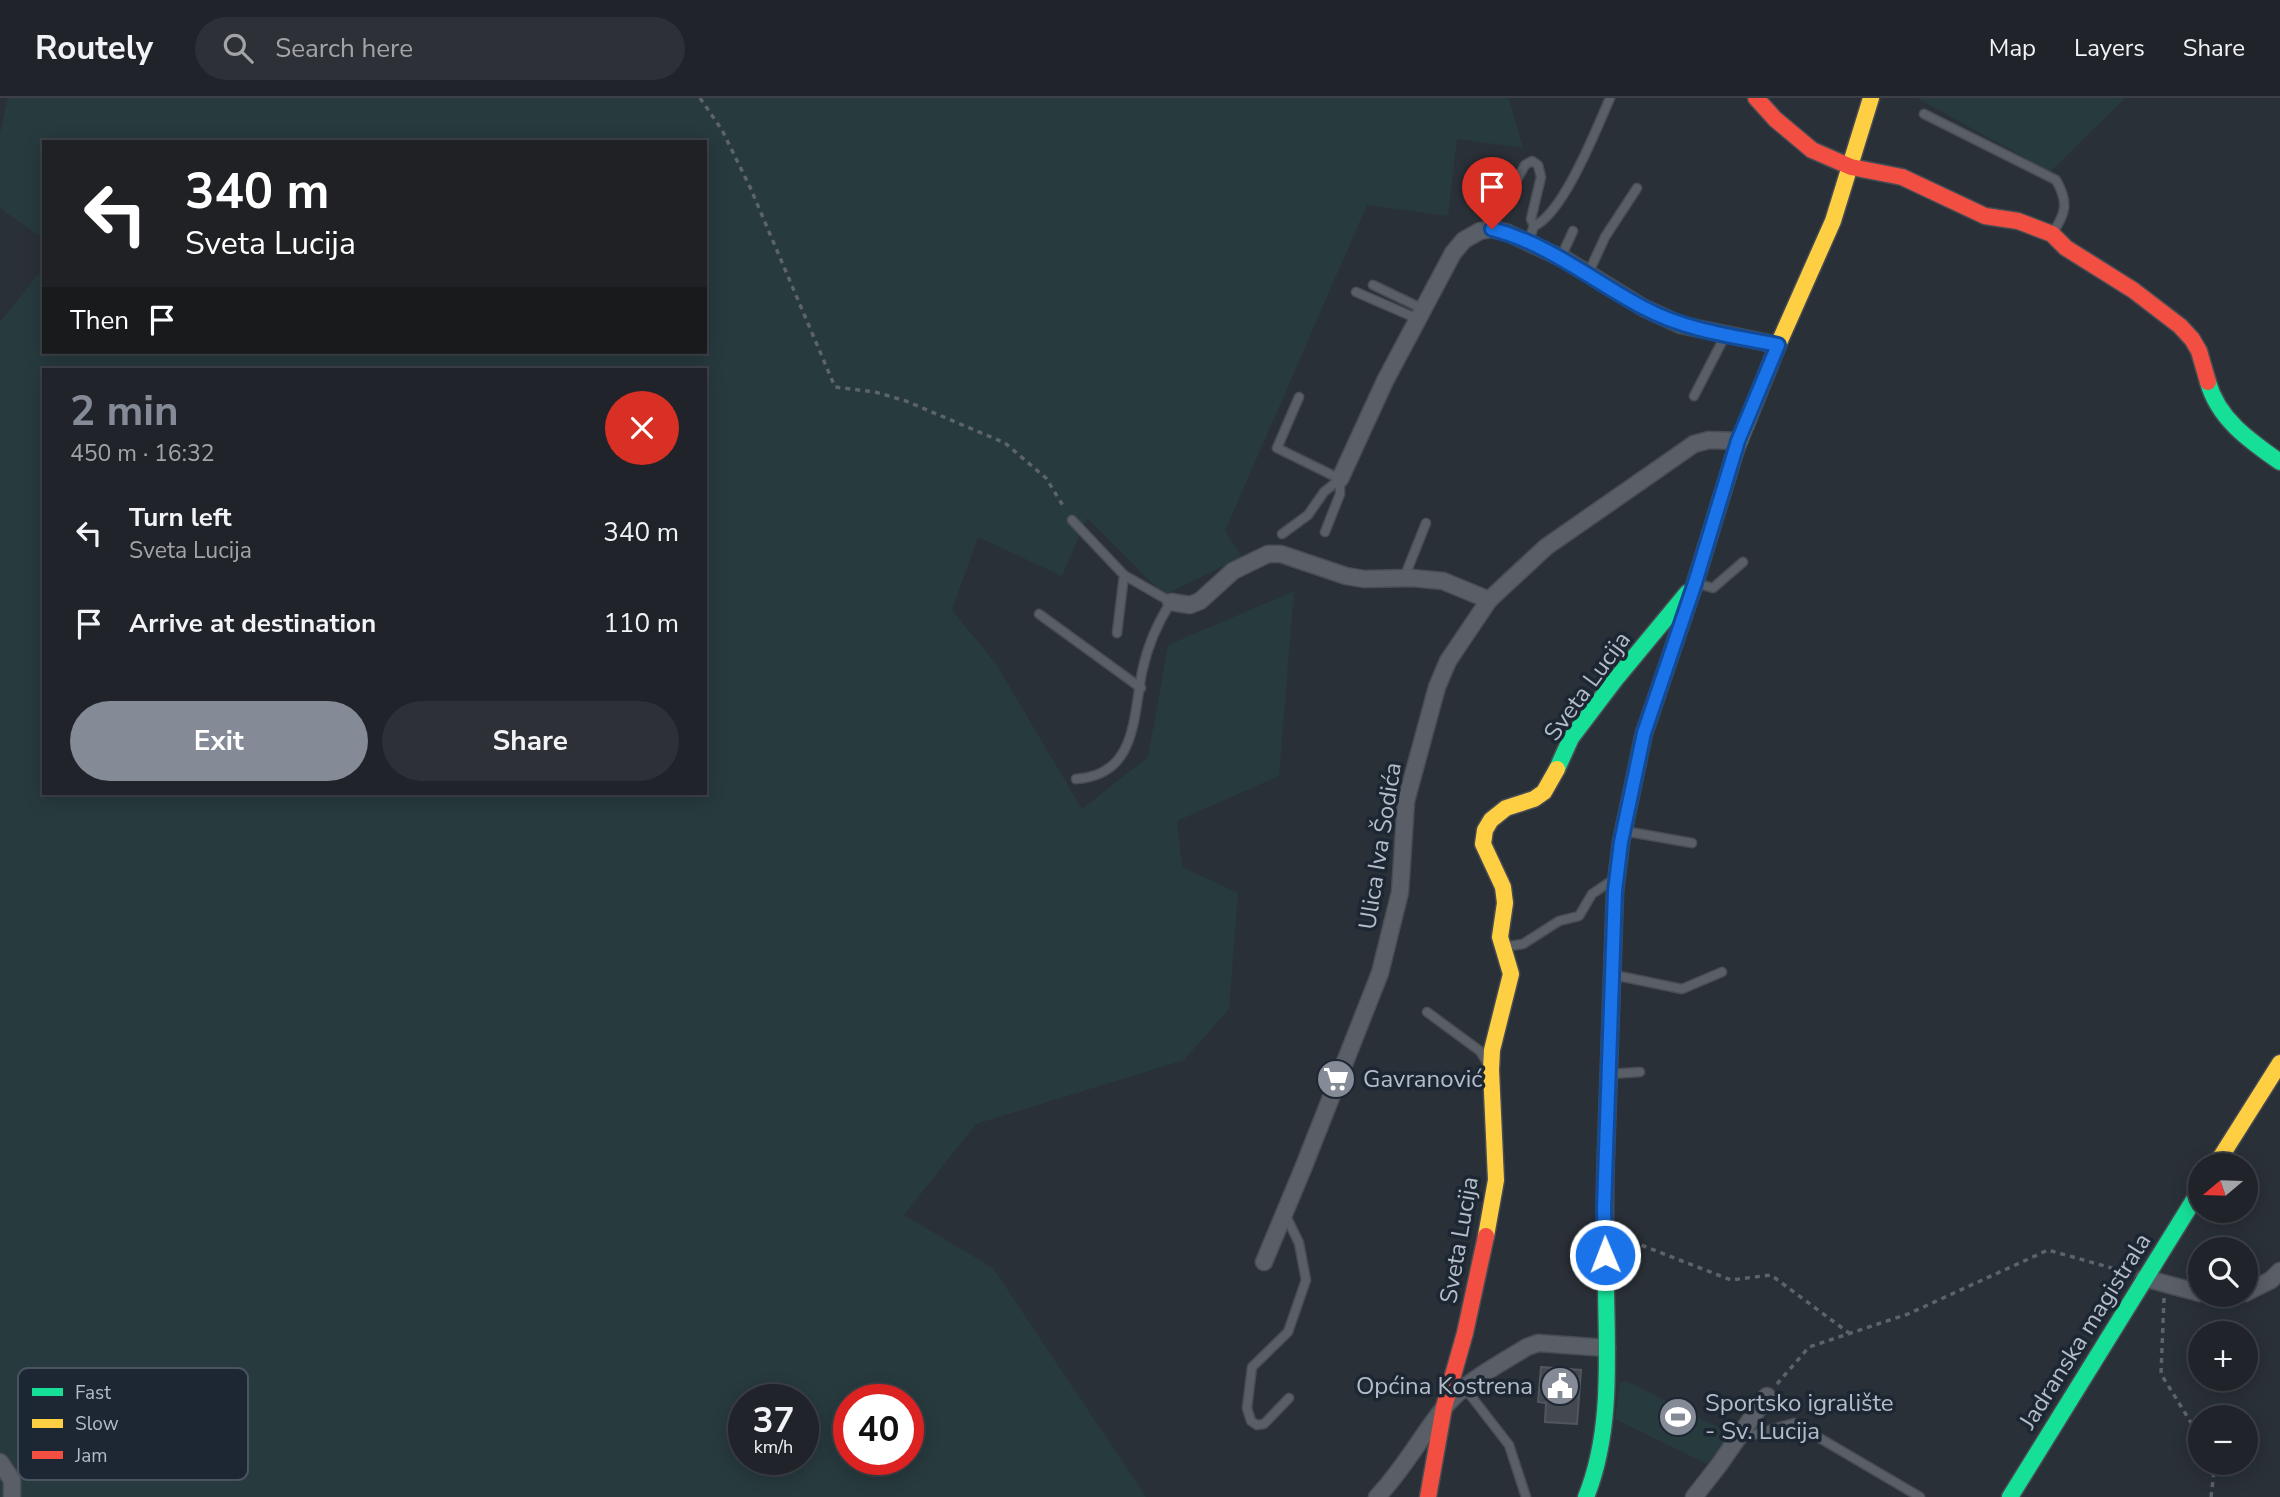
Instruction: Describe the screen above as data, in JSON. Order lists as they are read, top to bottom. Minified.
{"streets":{"street":["Sveta Lucija","Ulica Iva Šodića","Jadranska magistrala"]},"crossings":[["Sveta Lucija","Ulica Iva Šodića"]],"places":{"supermarket":["Gavranović"],"public building":["Općina Kostrena"],"sports":["Sportsko igralište - Sv. Lucija"]},"legend":["Fast","Slow","Jam"],"north":"left","page":{"header":"Routely","search":"Search here","nav":["Map","Layers","Share"],"turn":["340 m","Sveta Lucija"],"then":"Then","heading":["2 min","450 m · 16:32"],"list":[{"name":"Turn left","note":"Sveta Lucija","value":"340 m"},{"name":"Arrive at destination","value":"110 m"}],"buttons":["Exit","Share"],"map_buttons":["+","−"],"speed":"37 km/h","limit":"40"}}
